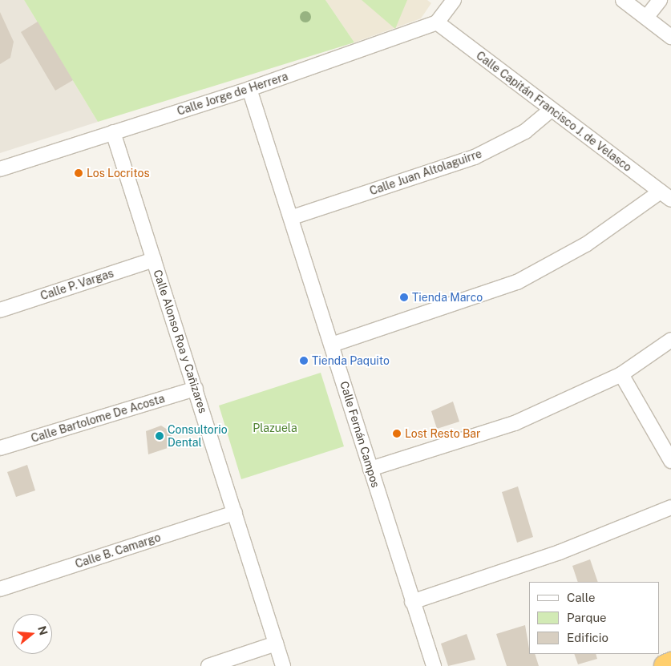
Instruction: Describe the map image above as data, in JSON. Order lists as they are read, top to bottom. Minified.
{"streets":{"street":["Calle Jorge de Herrera","Calle Capitán Francisco J. de Velasco","Calle Juan Altolaguirre","Calle P. Vargas","Calle Alonso Roa y Cañizares","Calle Bartolome De Acosta","Calle Fernán Campos","Calle B. Camargo"]},"crossings":[["Calle Jorge de Herrera","Calle Capitán Francisco J. de Velasco"],["Calle Jorge de Herrera","Calle Alonso Roa y Cañizares"],["Calle Jorge de Herrera","Calle Fernán Campos"],["Calle Capitán Francisco J. de Velasco","Calle Juan Altolaguirre"],["Calle Juan Altolaguirre","Calle Fernán Campos"],["Calle P. Vargas","Calle Alonso Roa y Cañizares"],["Calle Alonso Roa y Cañizares","Calle Bartolome De Acosta"],["Calle Alonso Roa y Cañizares","Calle B. Camargo"]],"parks":["Plazuela"],"places":["Los Locritos","Tienda Marco","Tienda Paquito","Lost Resto Bar","Consultorio Dental"],"legend":["Calle","Parque","Edificio"],"north":"right"}
